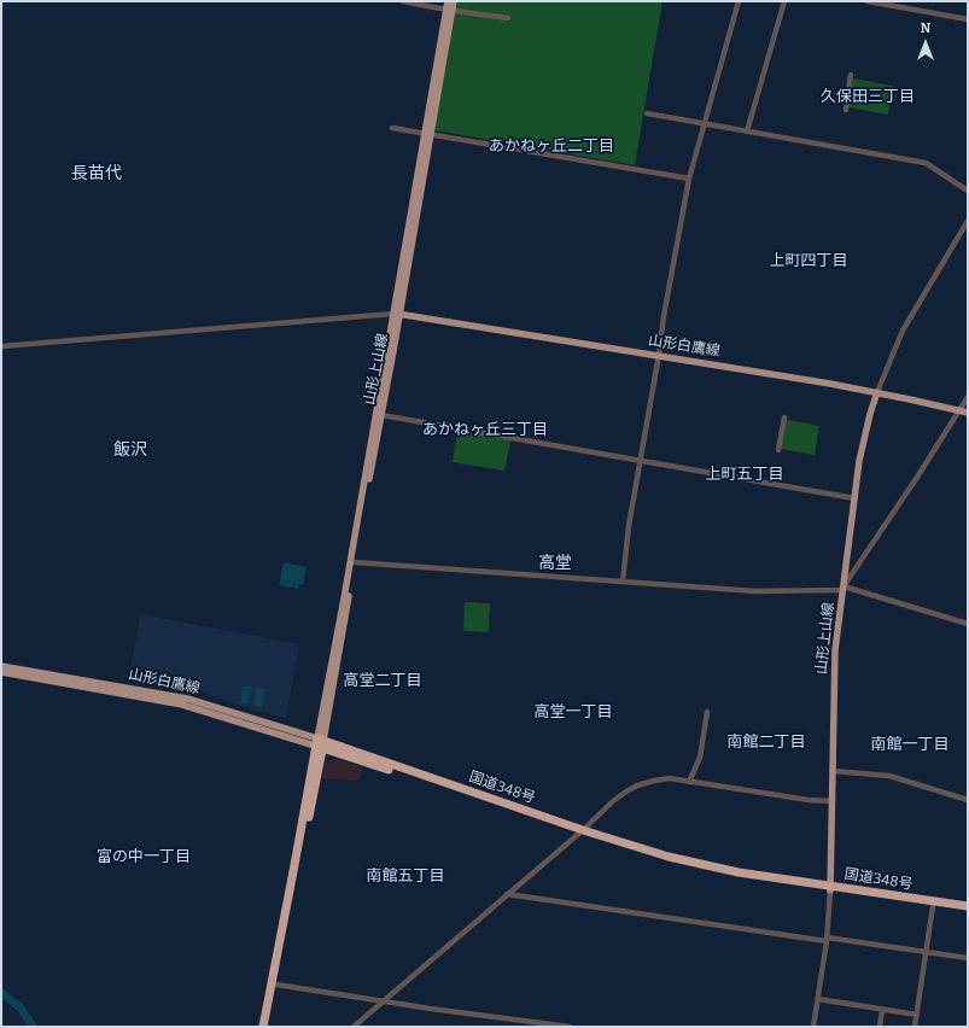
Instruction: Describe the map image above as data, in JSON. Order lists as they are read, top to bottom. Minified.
{"streets":{"highway":["国道348号"],"main road":["山形白鷹線","山形上山線"]},"crossings":[["山形白鷹線","山形上山線"],["山形白鷹線","国道348号"],["山形上山線","国道348号"]],"districts":["久保田三丁目","あかねヶ丘二丁目","長苗代","上町四丁目","あかねヶ丘三丁目","飯沢","上町五丁目","高堂","高堂二丁目","高堂一丁目","南館二丁目","南館一丁目","富の中一丁目","南館五丁目"],"north":"top"}
